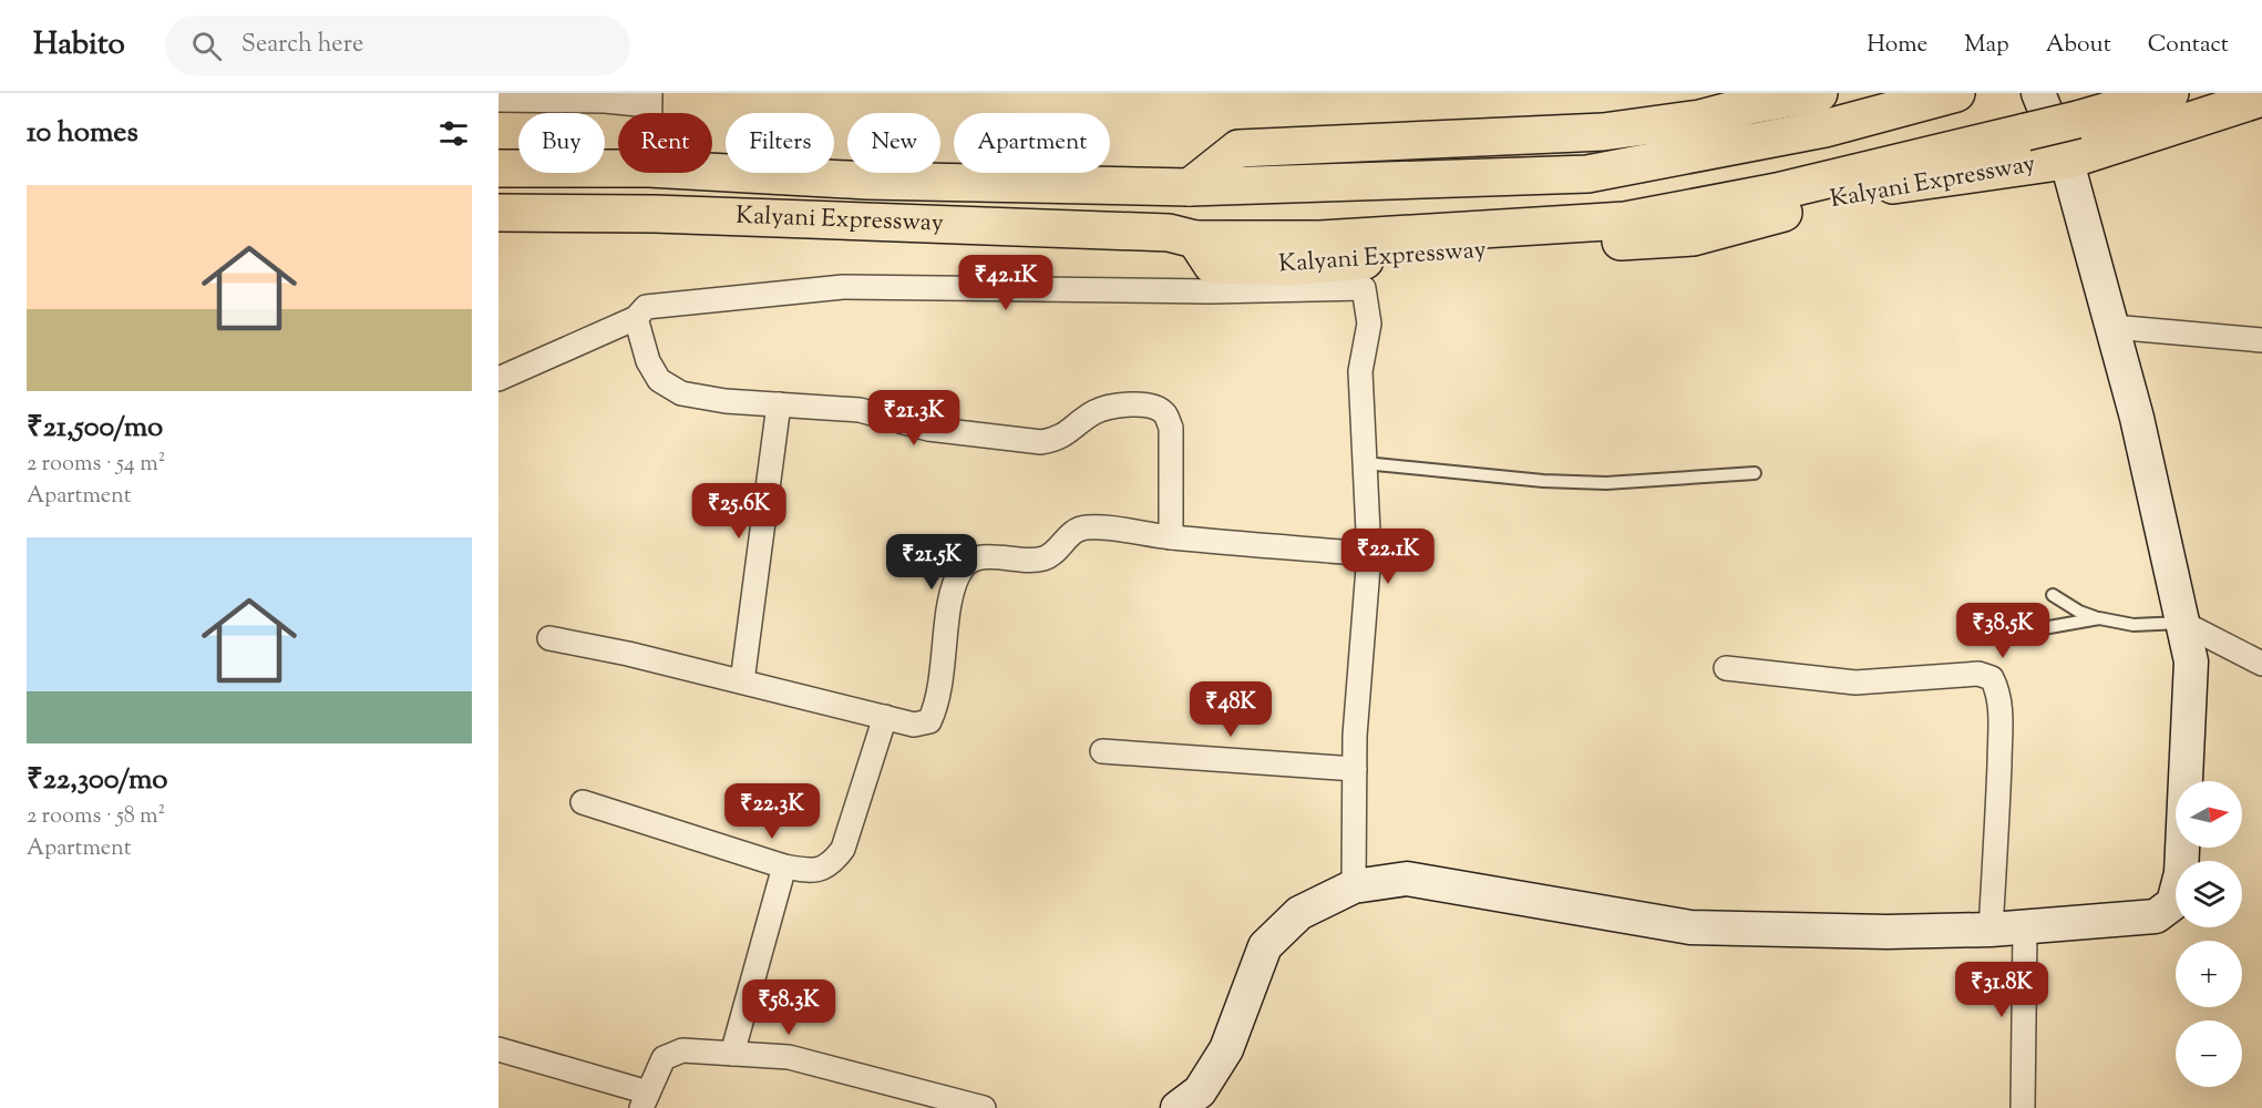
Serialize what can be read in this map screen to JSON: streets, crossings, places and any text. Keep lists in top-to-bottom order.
{
  "streets": {
    "highway": ["Kalyani Expressway"]
  },
  "north": "right",
  "page": {
    "header": "Habito",
    "search": "Search here",
    "nav": [
      "Home",
      "Map",
      "About",
      "Contact"
    ],
    "heading": "10 homes",
    "chip": [
      "Buy",
      "Rent",
      "Filters",
      "New",
      "Apartment"
    ],
    "list": [
      {
        "name": "₹21,500/mo",
        "note": "2 rooms · 54 m² · Apartment"
      },
      {
        "name": "₹22,300/mo",
        "note": "2 rooms · 58 m² · Apartment"
      }
    ],
    "price": [
      "₹42.1K",
      "₹21.3K",
      "₹25.6K",
      "₹22.1K",
      "₹21.5K",
      "₹38.5K",
      "₹48K",
      "₹22.3K",
      "₹31.8K",
      "₹58.3K"
    ],
    "map_buttons": ["+", "−"]
  }
}
